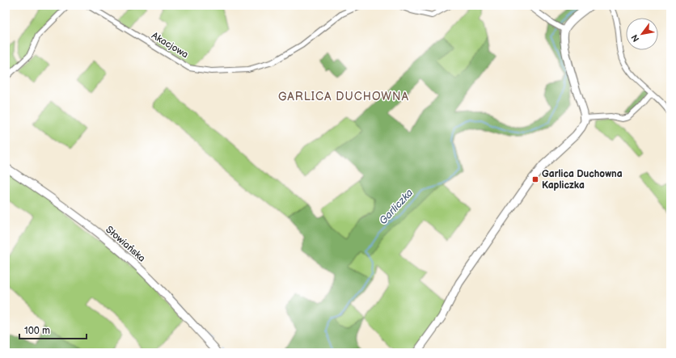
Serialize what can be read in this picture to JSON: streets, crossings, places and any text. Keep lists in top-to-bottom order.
{
  "streets": {
    "street": ["Akacjowa", "Słowiańska"]
  },
  "districts": ["GARLICA DUCHOWNA"],
  "water": ["Garliczka"],
  "places": {
    "transit": ["Garlica Duchowna Kapliczka"]
  },
  "scale_bar": "100 m",
  "north": "bottom left"
}
